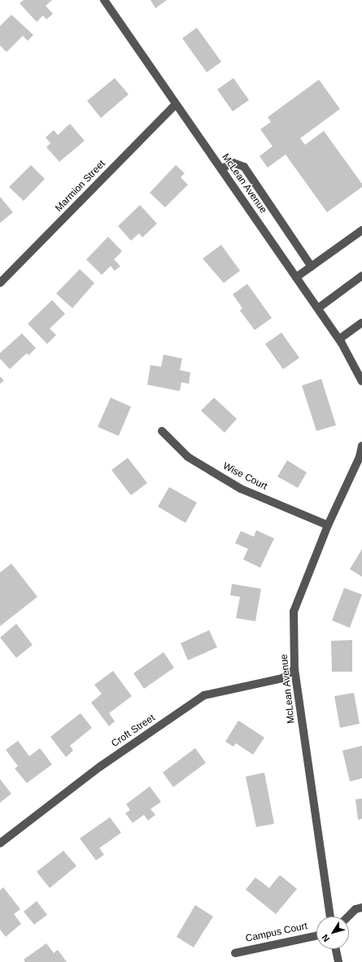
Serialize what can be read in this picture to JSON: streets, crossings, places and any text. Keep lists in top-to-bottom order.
{
  "streets": {
    "street": [
      "McLean Avenue",
      "Marmion Street",
      "Wise Court",
      "Croft Street",
      "Campus Court"
    ]
  },
  "crossings": [
    ["McLean Avenue", "Marmion Street"],
    ["McLean Avenue", "Wise Court"],
    ["McLean Avenue", "Croft Street"]
  ],
  "north": "bottom left"
}
